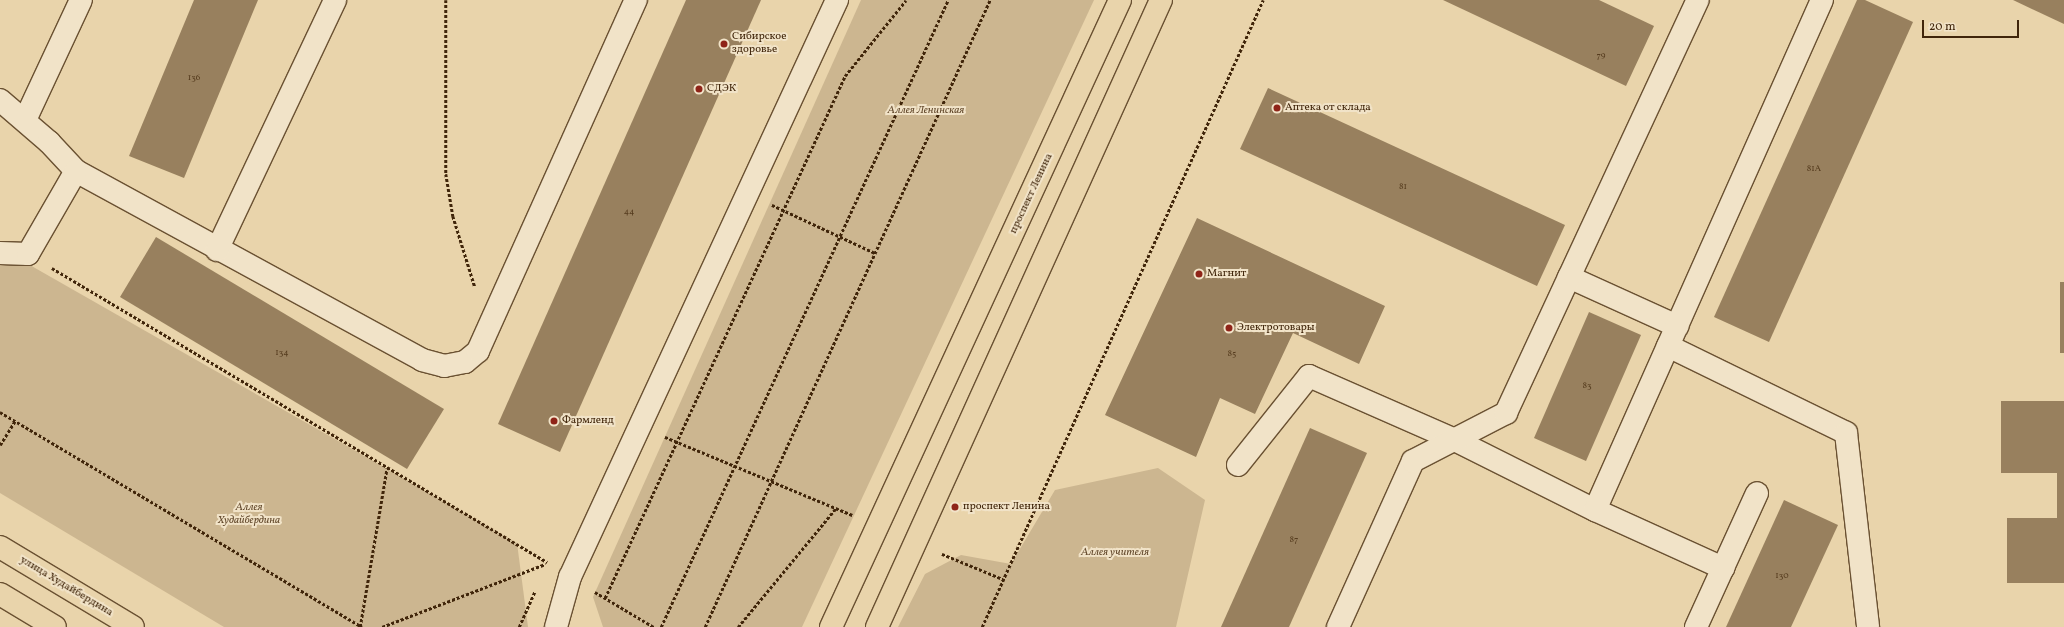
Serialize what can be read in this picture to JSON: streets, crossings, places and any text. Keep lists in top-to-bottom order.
{
  "streets": {
    "main road": ["проспект Ленина", "улица Худайбердина"]
  },
  "parks": ["Аллея Ленинская", "Аллея Худайбердина", "Аллея учителя"],
  "places": [
    "Сибирское здоровье",
    "СДЭК",
    "Аптека от склада",
    "Магнит",
    "Электротовары",
    "Фармленд",
    "проспект Ленина"
  ],
  "house_numbers": [
    "79",
    "136",
    "81А",
    "81",
    "44",
    "134",
    "85",
    "83",
    "87",
    "130"
  ],
  "scale_bar": "20 m"
}
